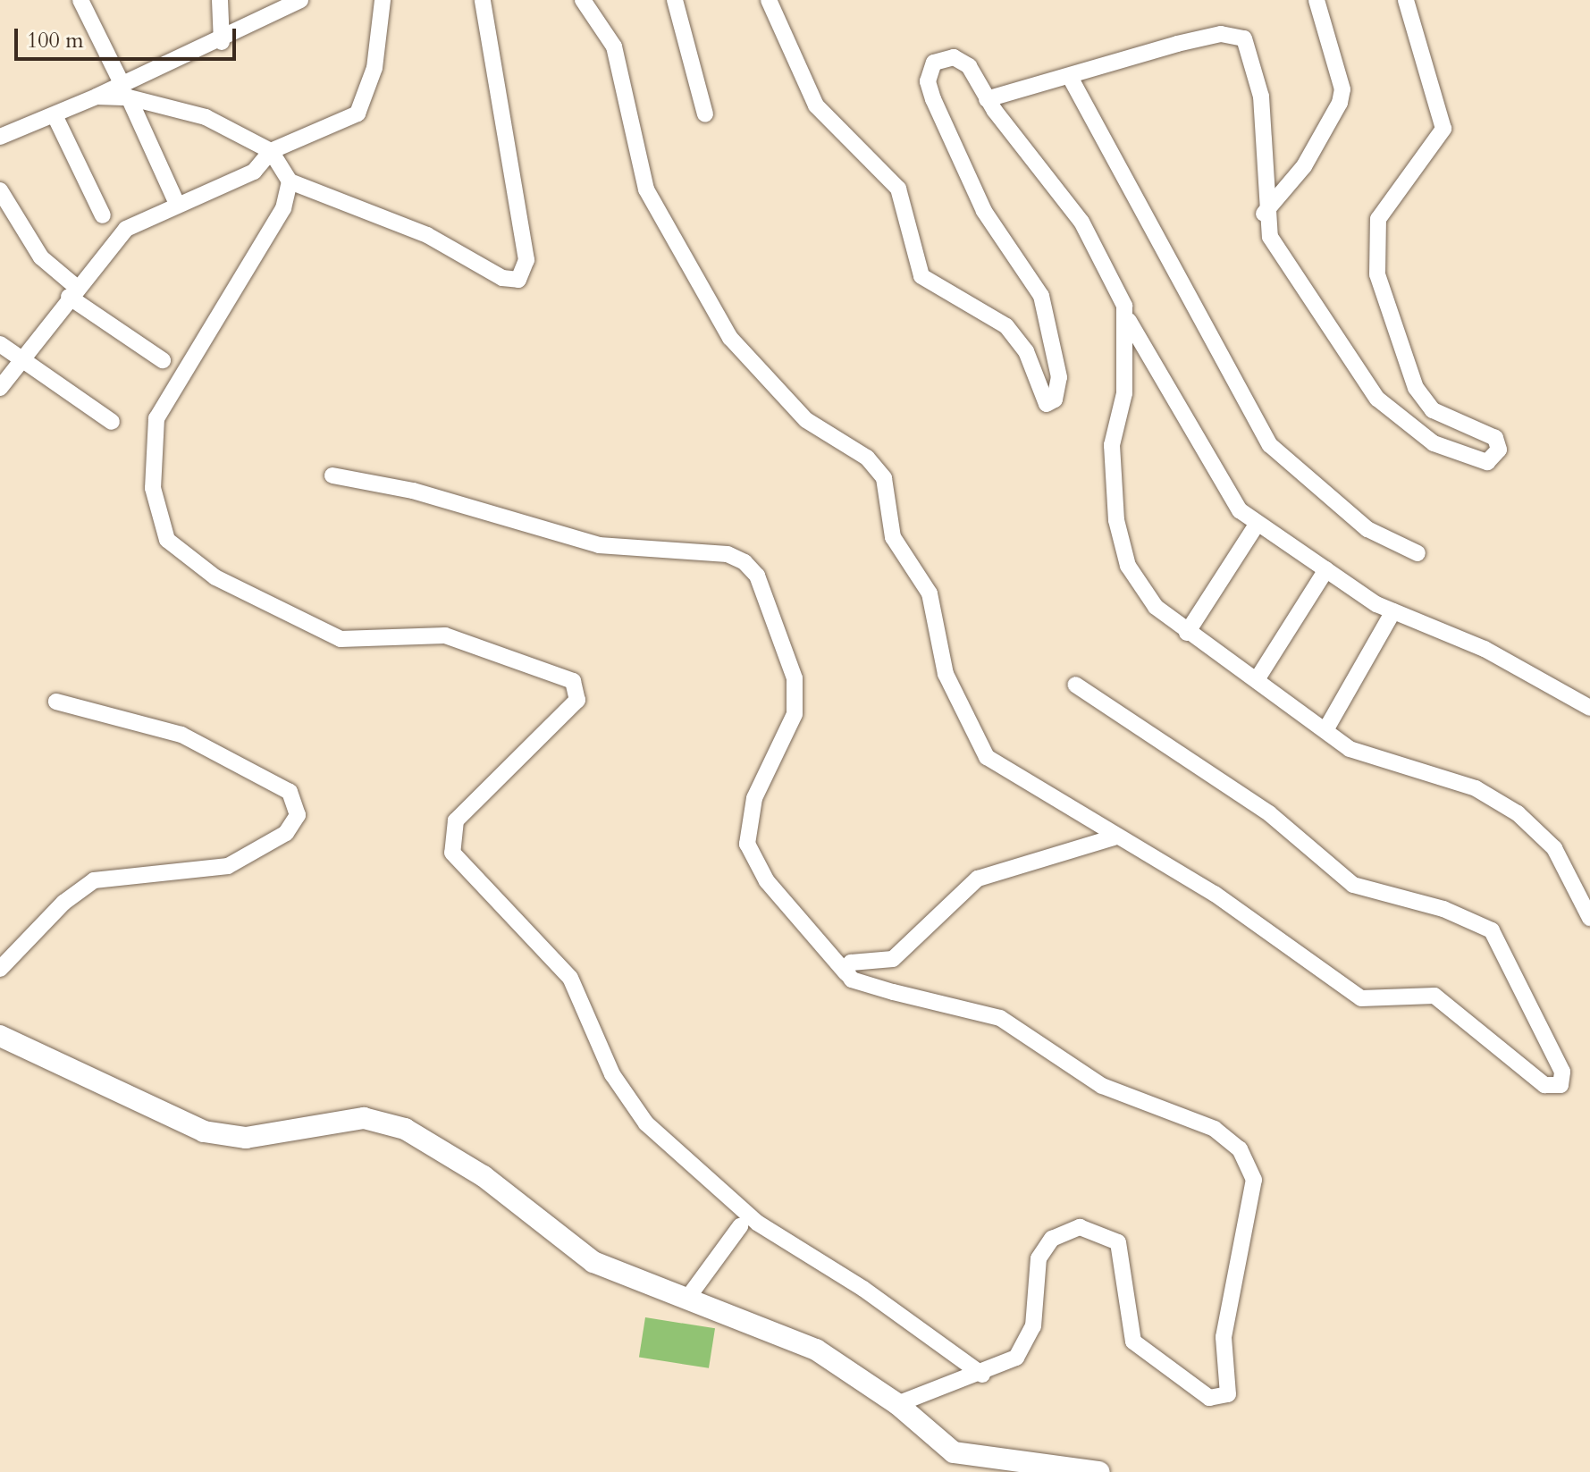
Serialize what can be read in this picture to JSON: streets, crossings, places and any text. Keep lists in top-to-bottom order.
{
  "scale_bar": "100 m"
}
